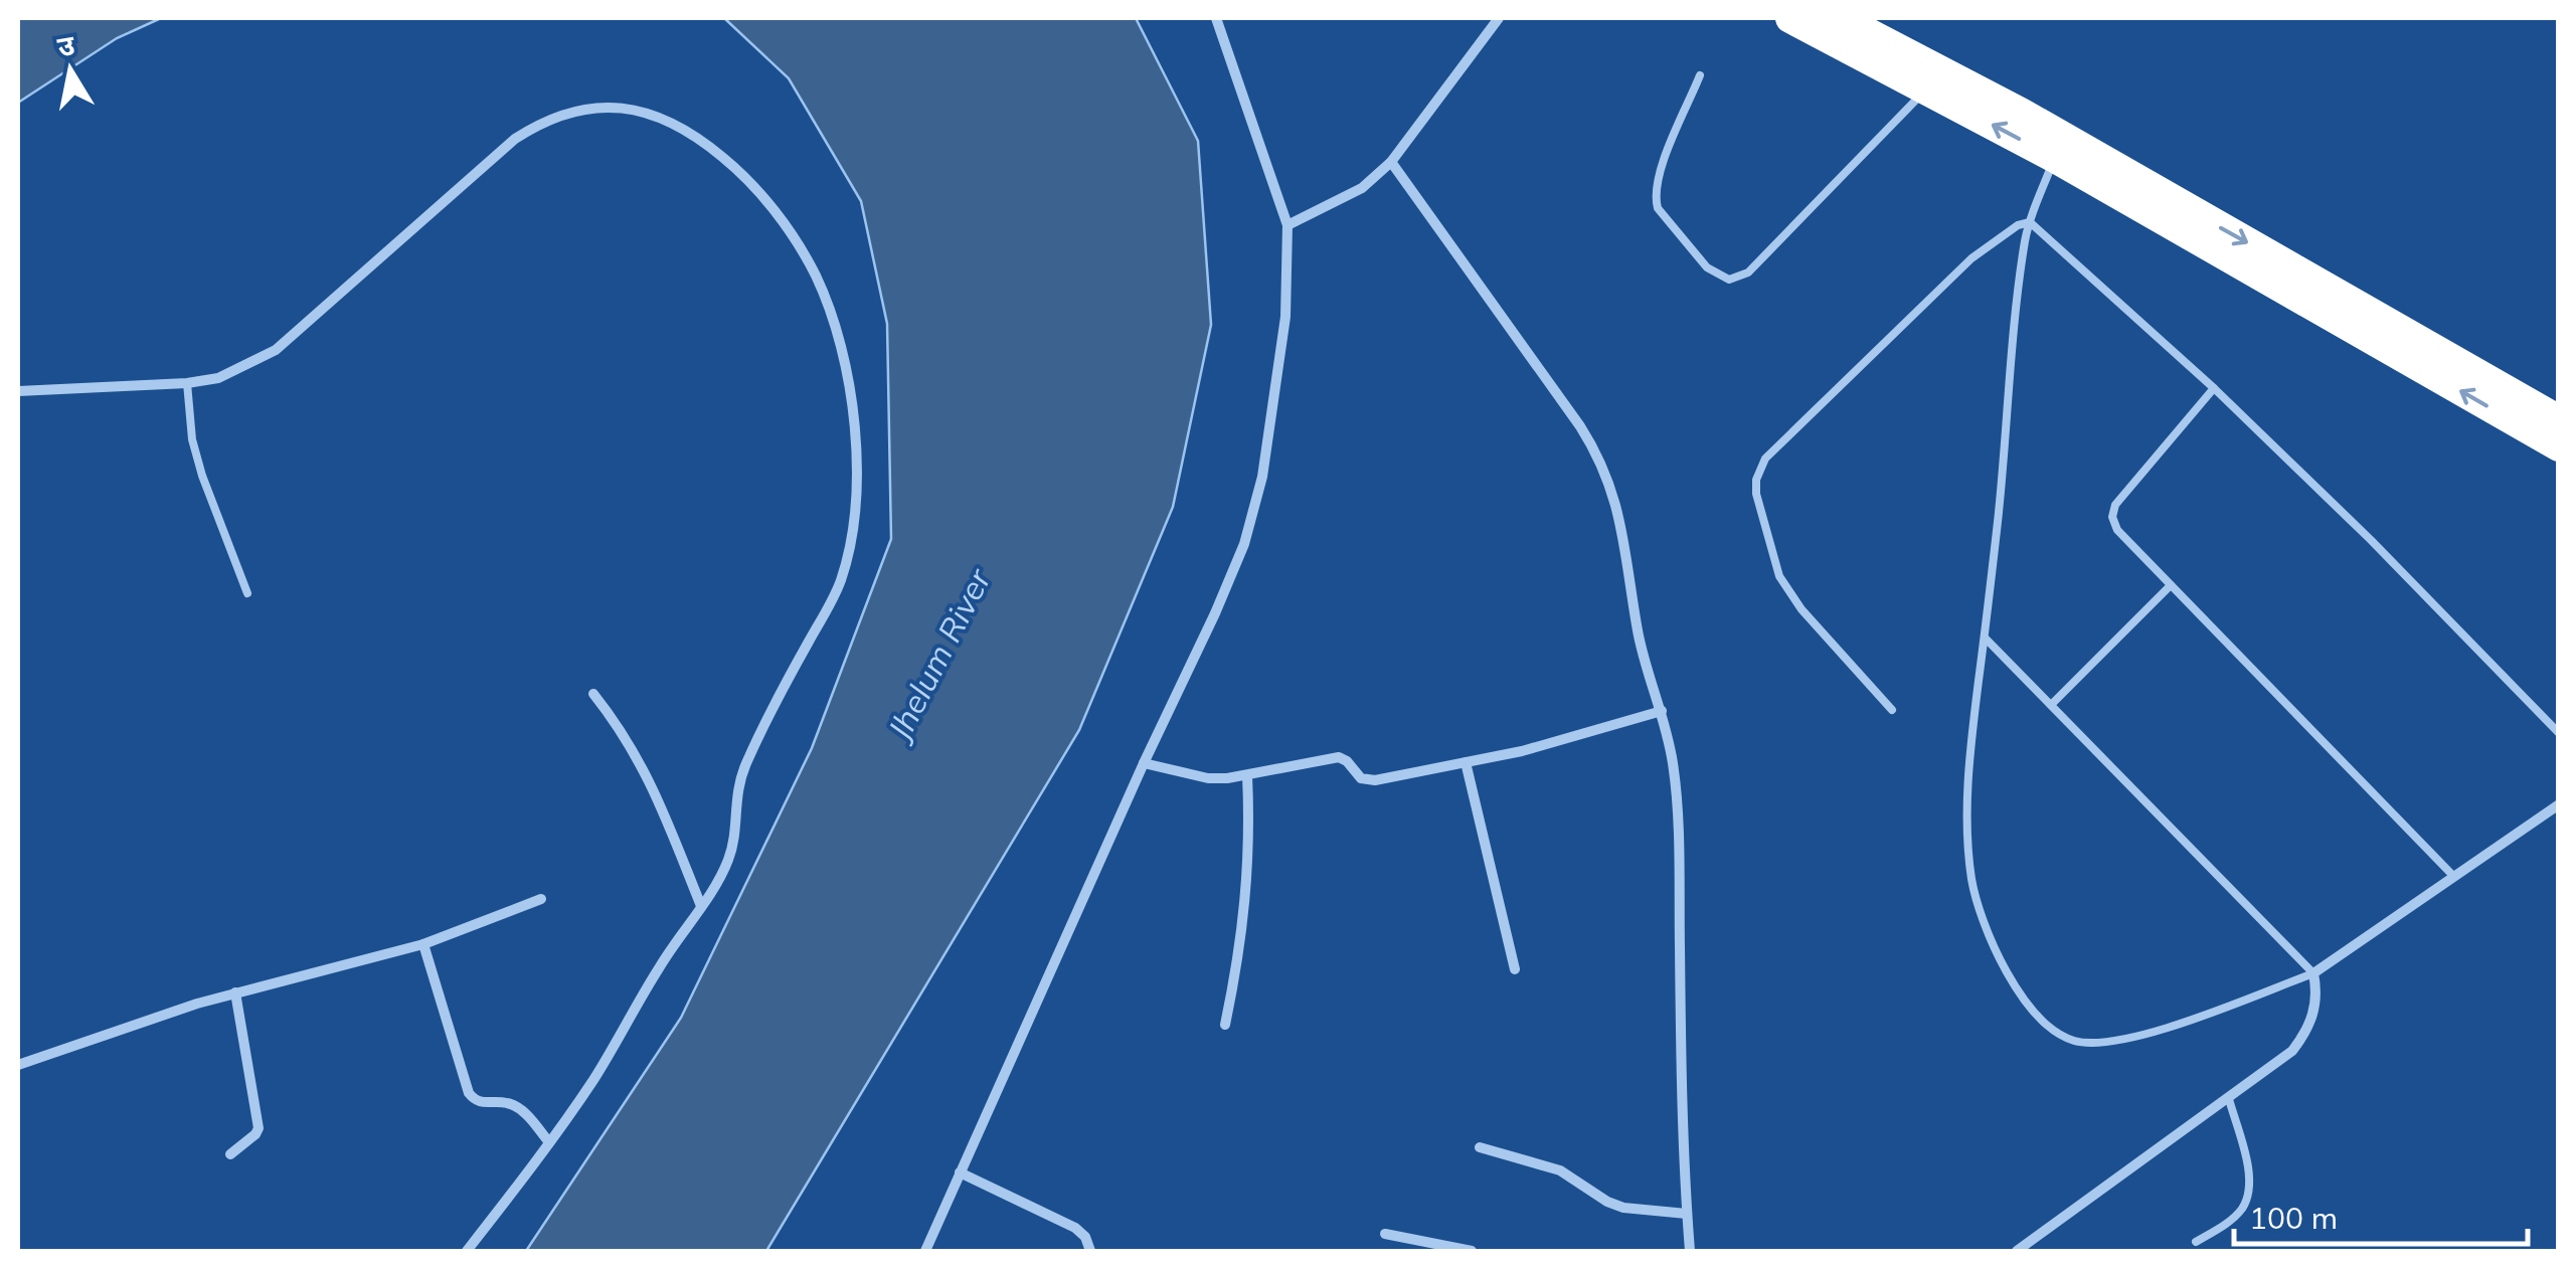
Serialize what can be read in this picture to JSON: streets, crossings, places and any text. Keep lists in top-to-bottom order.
{
  "water": ["Jhelum River"],
  "scale_bar": "100 m",
  "north": "top"
}
